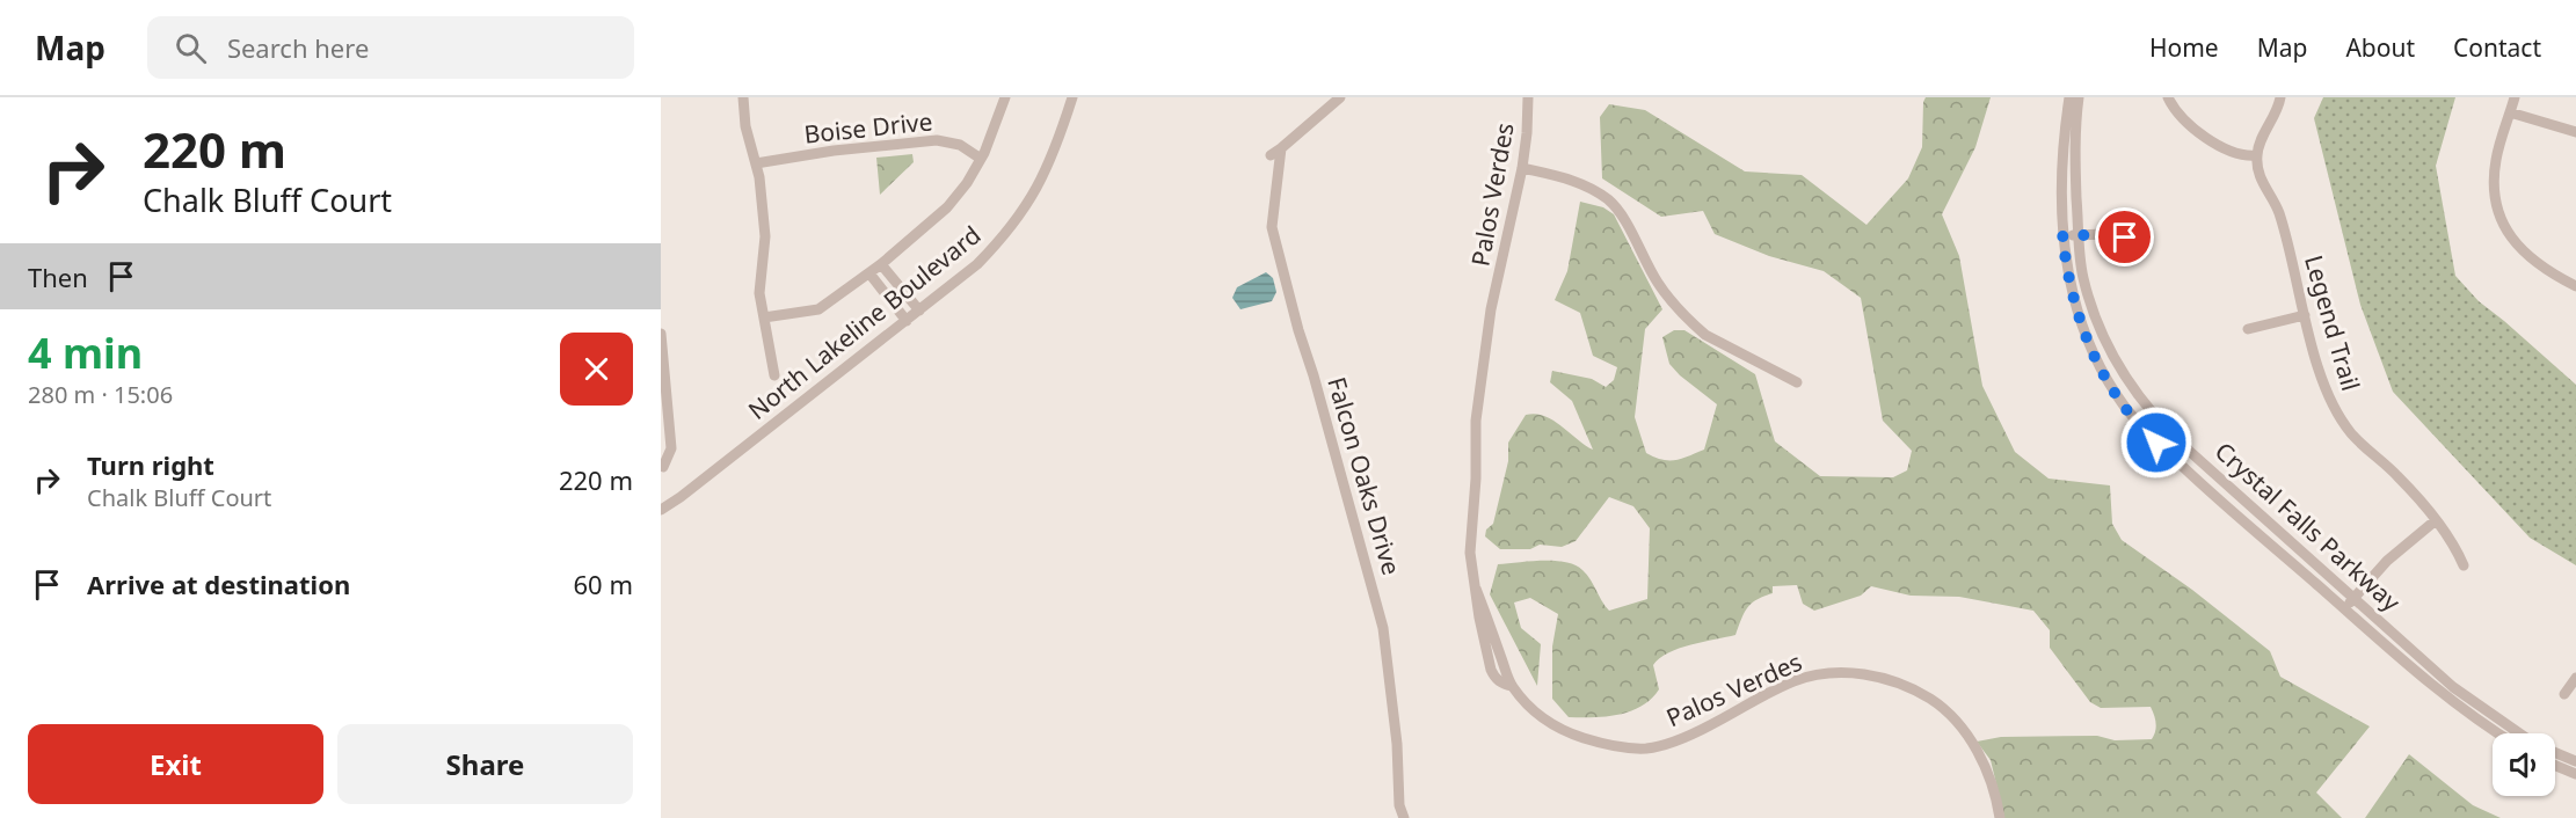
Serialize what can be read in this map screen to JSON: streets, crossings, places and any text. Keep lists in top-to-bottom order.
{
  "streets": {
    "street": [
      "Boise Drive",
      "Palos Verdes",
      "North Lakeline Boulevard",
      "Legend Trail",
      "Falcon Oaks Drive",
      "Crystal Falls Parkway"
    ]
  },
  "page": {
    "header": "Map",
    "search": "Search here",
    "nav": [
      "Home",
      "Map",
      "About",
      "Contact"
    ],
    "turn": ["220 m", "Chalk Bluff Court"],
    "then": "Then",
    "heading": ["4 min", "280 m · 15:06"],
    "list": [
      {
        "name": "Turn right",
        "note": "Chalk Bluff Court",
        "value": "220 m"
      },
      {
        "name": "Arrive at destination",
        "value": "60 m"
      }
    ],
    "buttons": ["Exit", "Share"]
  }
}
